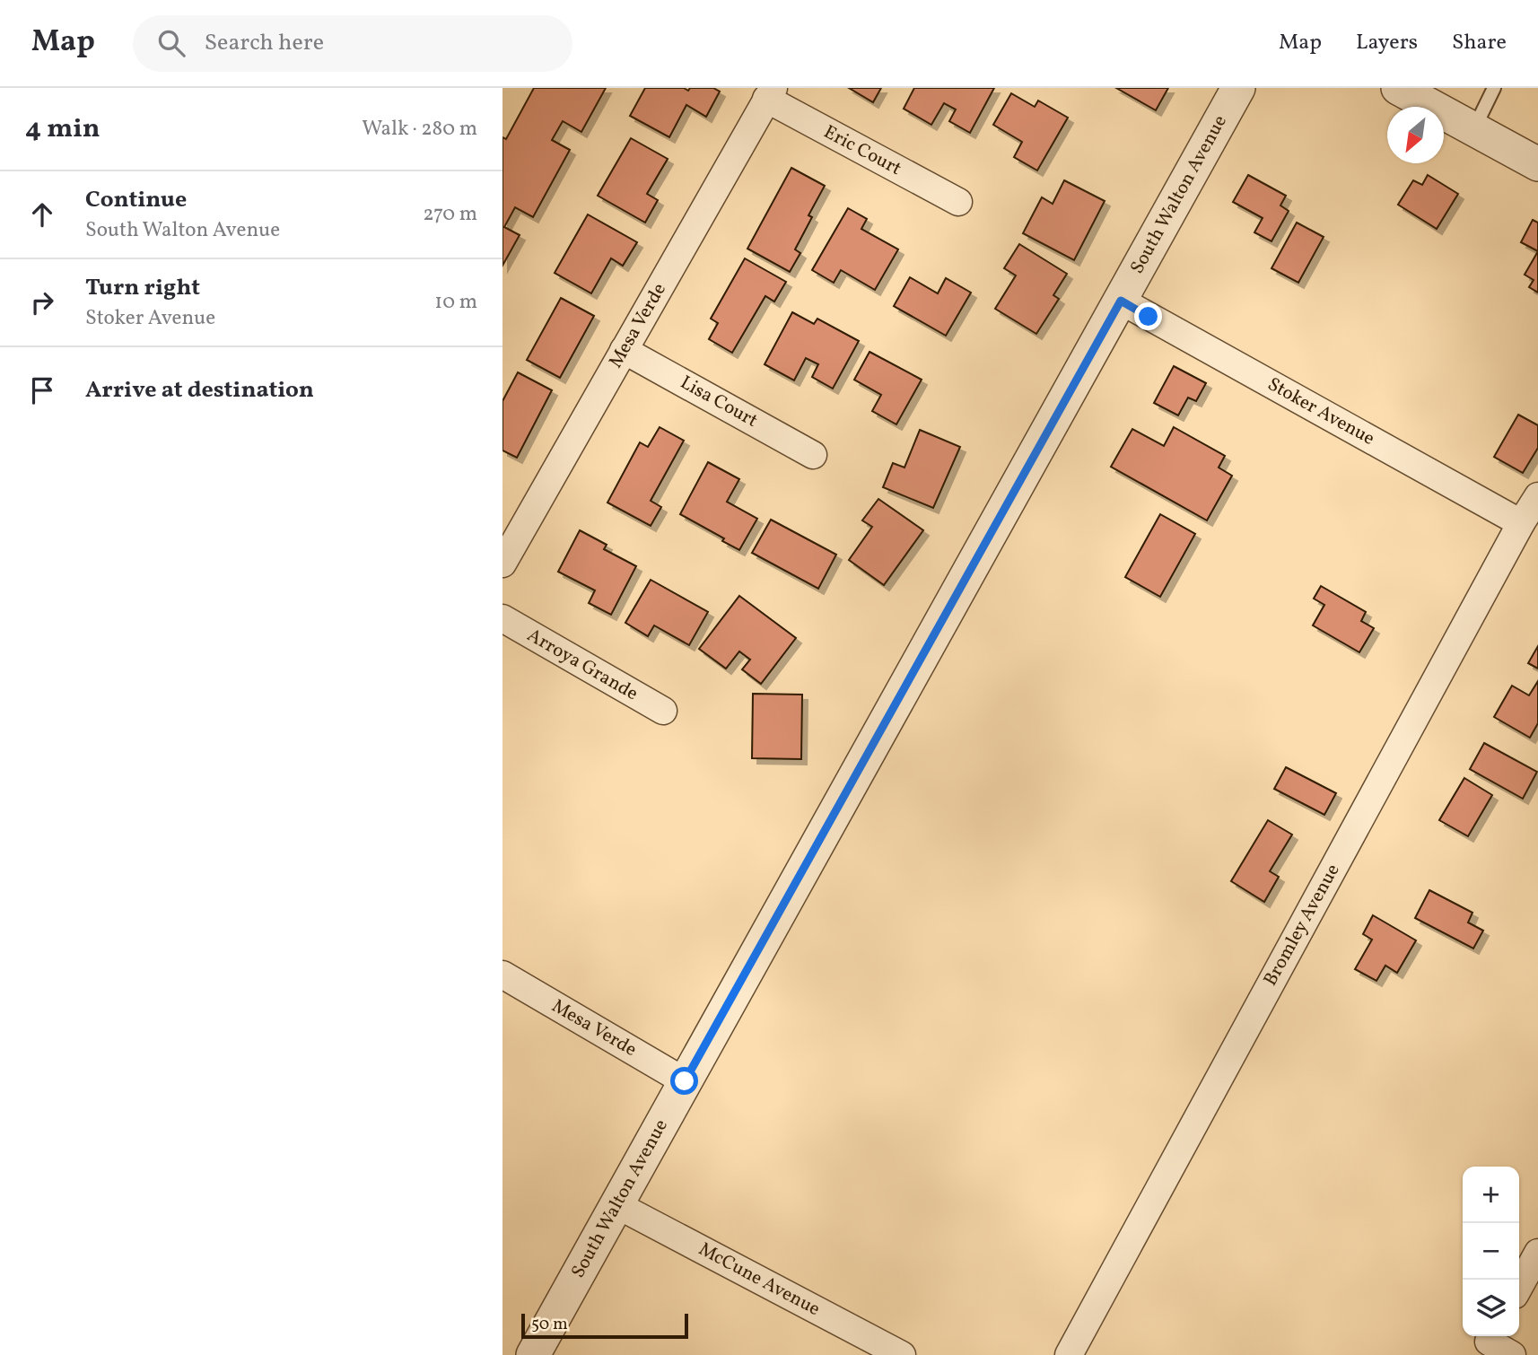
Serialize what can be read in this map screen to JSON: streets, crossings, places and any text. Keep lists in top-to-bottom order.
{
  "streets": {
    "street": [
      "Eric Court",
      "South Walton Avenue",
      "Mesa Verde",
      "Lisa Court",
      "Stoker Avenue",
      "Arroya Grande",
      "Bromley Avenue",
      "McCune Avenue"
    ]
  },
  "crossings": [
    ["Eric Court", "Mesa Verde"],
    ["South Walton Avenue", "Mesa Verde"],
    ["South Walton Avenue", "Stoker Avenue"],
    ["South Walton Avenue", "McCune Avenue"],
    ["Mesa Verde", "Lisa Court"],
    ["Stoker Avenue", "Bromley Avenue"]
  ],
  "scale_bar": "50 m",
  "north": "bottom left",
  "page": {
    "header": "Map",
    "search": "Search here",
    "nav": ["Map", "Layers", "Share"],
    "heading": ["4 min", "Walk · 280 m"],
    "list": [
      ["Continue", "South Walton Avenue", "270 m"],
      ["Turn right", "Stoker Avenue", "10 m"],
      "Arrive at destination"
    ],
    "map_buttons": ["+", "−"],
    "scale": "50 m"
  }
}
